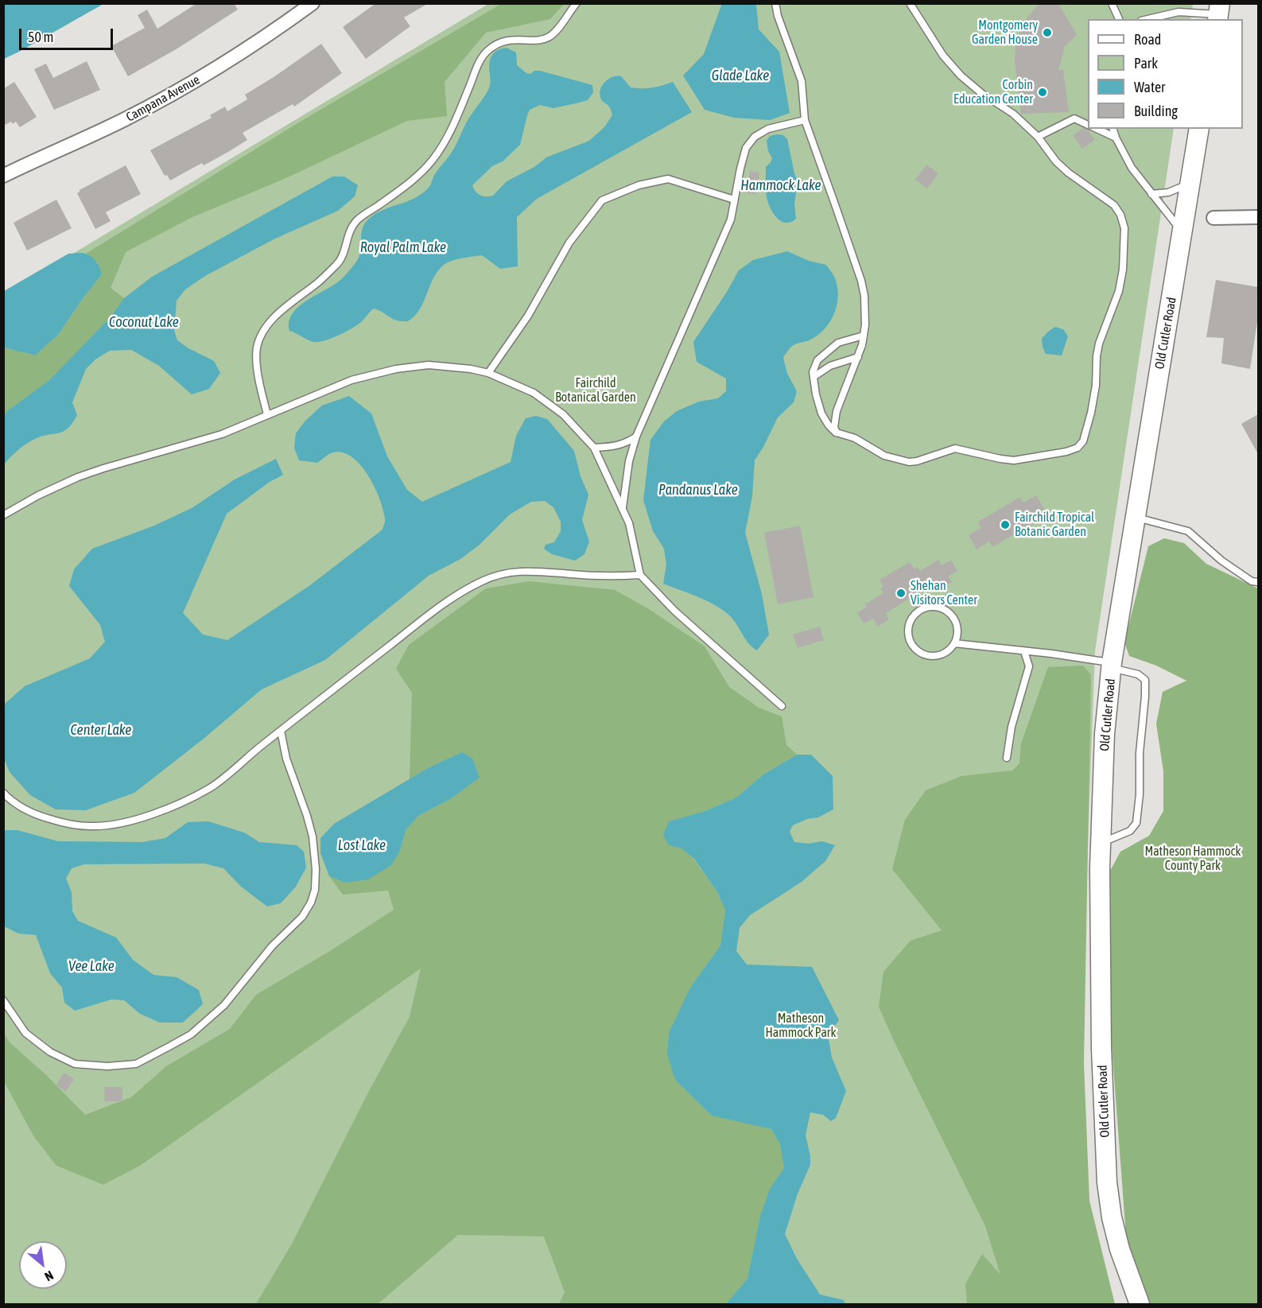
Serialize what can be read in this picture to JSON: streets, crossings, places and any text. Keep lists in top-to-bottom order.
{
  "streets": {
    "main road": ["Old Cutler Road"],
    "street": ["Campana Avenue"]
  },
  "water": [
    "Glade Lake",
    "Hammock Lake",
    "Royal Palm Lake",
    "Coconut Lake",
    "Pandanus Lake",
    "Center Lake",
    "Lost Lake",
    "Vee Lake"
  ],
  "parks": ["Fairchild Botanical Garden", "Matheson Hammock County Park", "Matheson Hammock Park"],
  "places": [
    "Montgomery Garden House",
    "Corbin Education Center",
    "Fairchild Tropical Botanic Garden",
    "Shehan Visitors Center"
  ],
  "legend": [
    "Road",
    "Park",
    "Water",
    "Building"
  ],
  "scale_bar": "50 m",
  "north": "bottom right"
}
